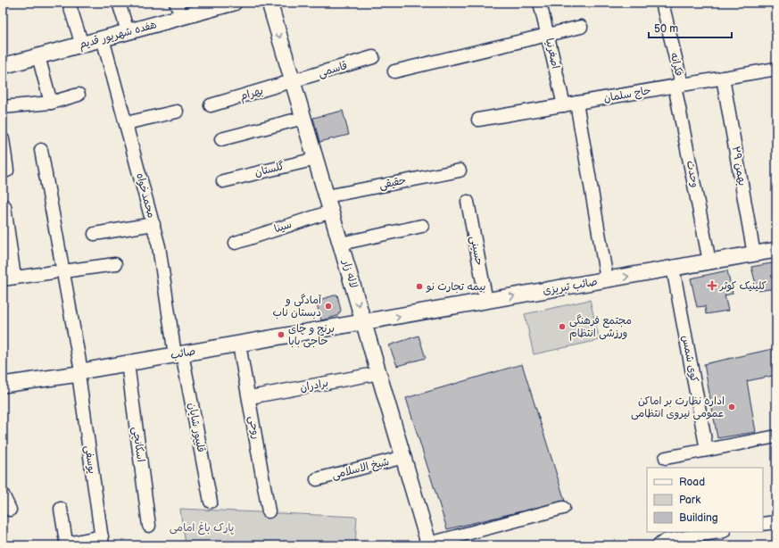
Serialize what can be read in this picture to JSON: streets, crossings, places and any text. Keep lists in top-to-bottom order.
{
  "streets": {
    "main road": [
      "هفده شهریور قدیم",
      "لاله زار",
      "صائب تبریزی",
      "صائب"
    ],
    "street": [
      "اصغرنیا",
      "فکرانه",
      "قاسمی",
      "بهرام",
      "حاج سلمان",
      "۲۹ بهمن",
      "گلستان",
      "وحدت",
      "حقیقی",
      "محمدخواه",
      "سینا",
      "حسینی",
      "کوی شمس",
      "برادران",
      "قلیپور شایان",
      "روحی",
      "اسکانچی",
      "یوسفی",
      "شیخ الاسلامی"
    ]
  },
  "crossings": [
    ["هفده شهریور قدیم", "محمدخواه"],
    ["اصغرنیا", "حاج سلمان"],
    ["اصغرنیا", "صائب تبریزی"],
    ["فکرانه", "حاج سلمان"],
    ["فکرانه", "وحدت"],
    ["قاسمی", "بهرام"],
    ["قاسمی", "لاله زار"],
    ["بهرام", "لاله زار"],
    ["حاج سلمان", "۲۹ بهمن"],
    ["حاج سلمان", "وحدت"],
    ["۲۹ بهمن", "صائب تبریزی"],
    ["گلستان", "لاله زار"],
    ["وحدت", "صائب تبریزی"],
    ["حقیقی", "لاله زار"],
    ["محمدخواه", "صائب"],
    ["محمدخواه", "قلیپور شایان"],
    ["سینا", "لاله زار"],
    ["حسینی", "صائب تبریزی"],
    ["لاله زار", "صائب تبریزی"],
    ["لاله زار", "صائب"],
    ["لاله زار", "برادران"],
    ["لاله زار", "شیخ الاسلامی"],
    ["صائب تبریزی", "صائب"],
    ["صائب تبریزی", "کوی شمس"],
    ["صائب", "قلیپور شایان"],
    ["صائب", "روحی"],
    ["صائب", "اسکانچی"],
    ["صائب", "یوسفی"],
    ["برادران", "روحی"]
  ],
  "one_way": ["صائب تبریزی"],
  "parks": ["پارک باغ امامی"],
  "places": {
    "health": ["کلینیک کوثر"],
    "other": [
      "بیمه تجارت نو",
      "آمادگی و دبستان ناب",
      "مجتمع فرهنگی ورزشی انتظام",
      "برنج و چای حاجی بابا",
      "اداره نظارت بر اماکن عمومی نیروی انتظامی"
    ]
  },
  "legend": ["Road", "Park", "Building"],
  "scale_bar": "50 m"
}
